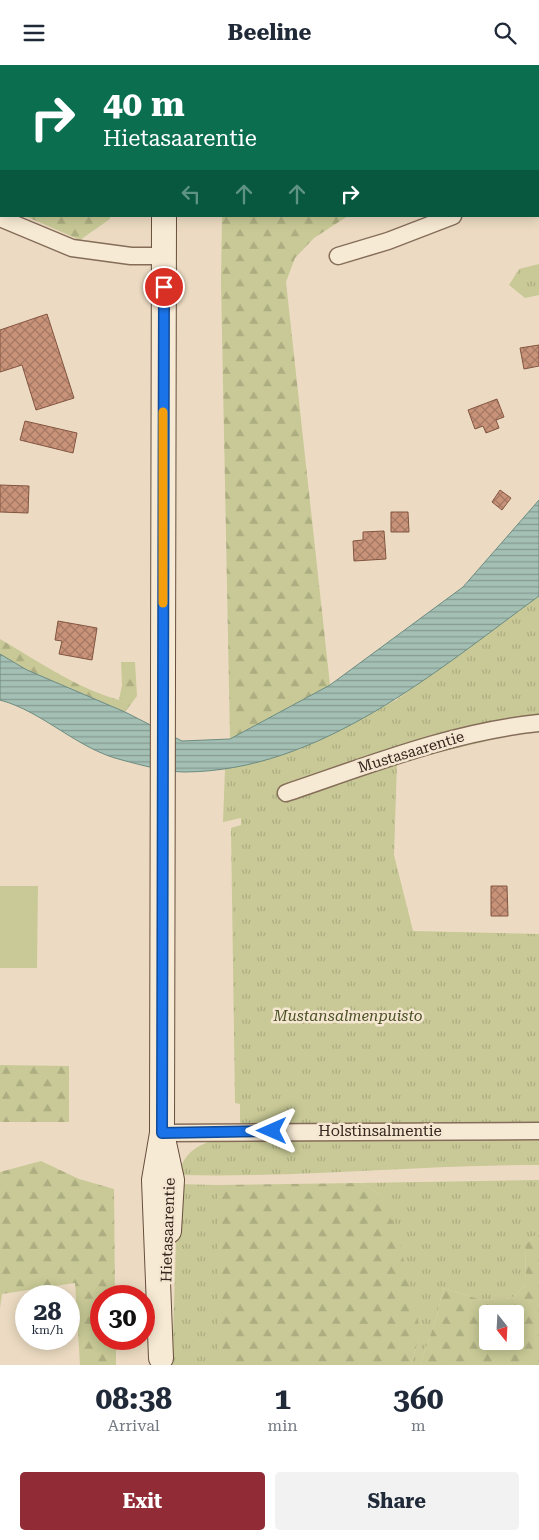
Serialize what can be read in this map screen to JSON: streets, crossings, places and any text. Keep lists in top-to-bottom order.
{
  "streets": {
    "street": ["Mustasaarentie", "Holstinsalmentie", "Hietasaarentie"]
  },
  "crossings": [
    ["Holstinsalmentie", "Hietasaarentie"]
  ],
  "parks": ["Mustansalmenpuisto"],
  "north": "bottom",
  "page": {
    "header": "Beeline",
    "turn": ["40 m", "Hietasaarentie"],
    "speed": "28 km/h",
    "limit": "30",
    "eta": [
      "08:38",
      "Arrival",
      "1",
      "min",
      "360",
      "m"
    ],
    "buttons": ["Exit", "Share"]
  }
}
